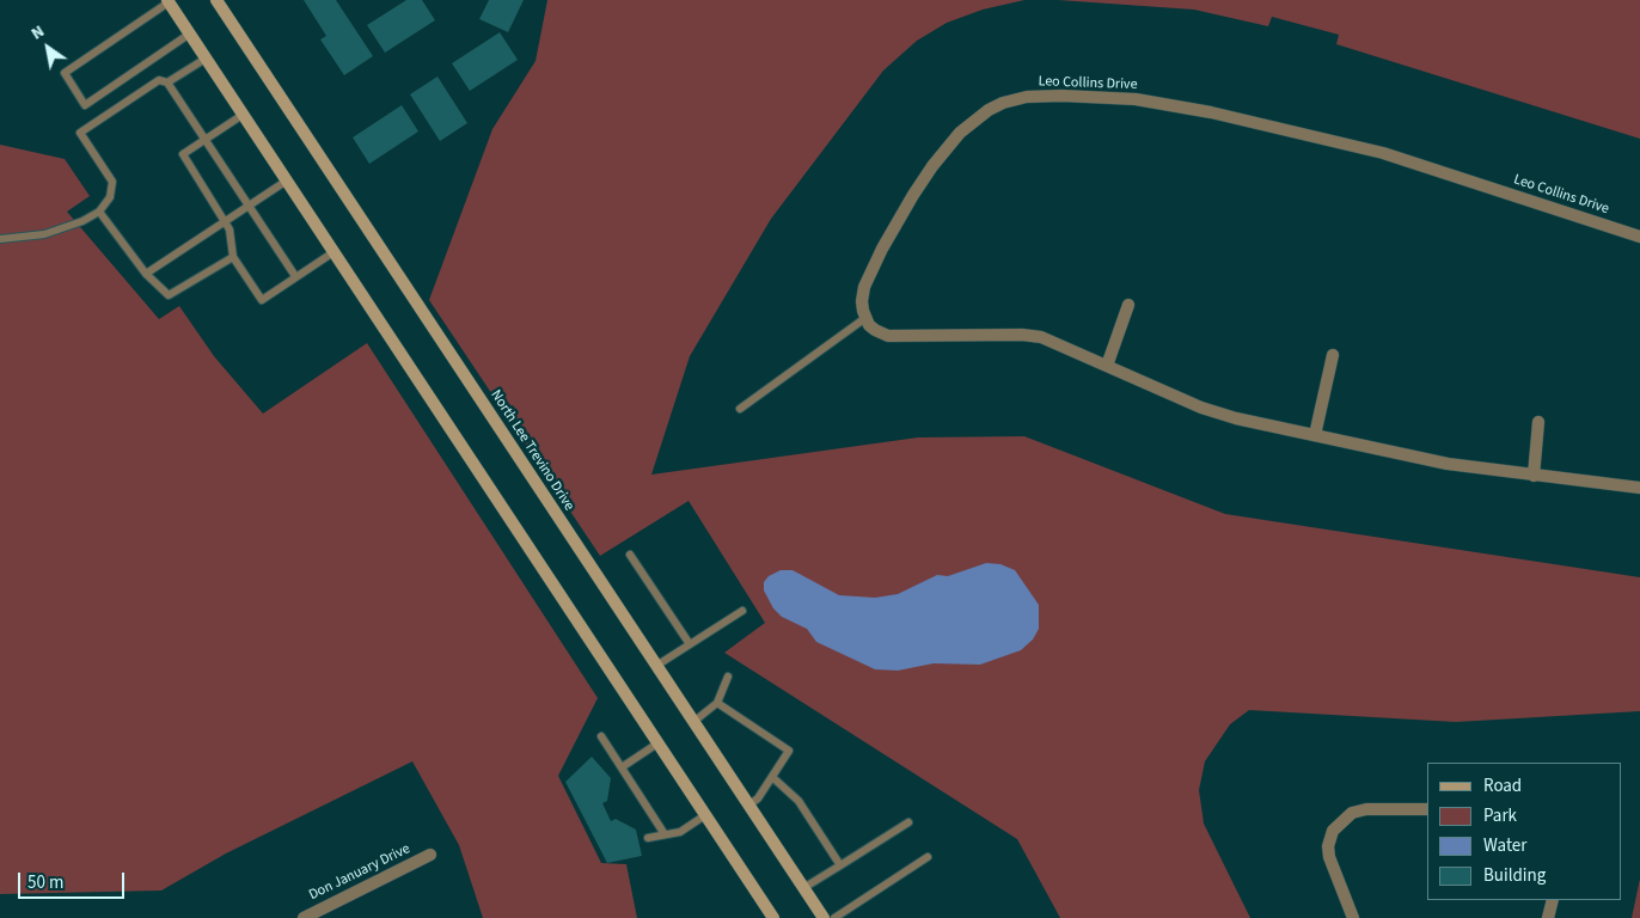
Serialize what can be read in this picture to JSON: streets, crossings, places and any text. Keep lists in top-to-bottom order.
{
  "streets": {
    "main road": ["North Lee Trevino Drive"],
    "street": ["Leo Collins Drive", "Don January Drive"]
  },
  "legend": [
    "Road",
    "Park",
    "Water",
    "Building"
  ],
  "scale_bar": "50 m",
  "north": "top left"
}
